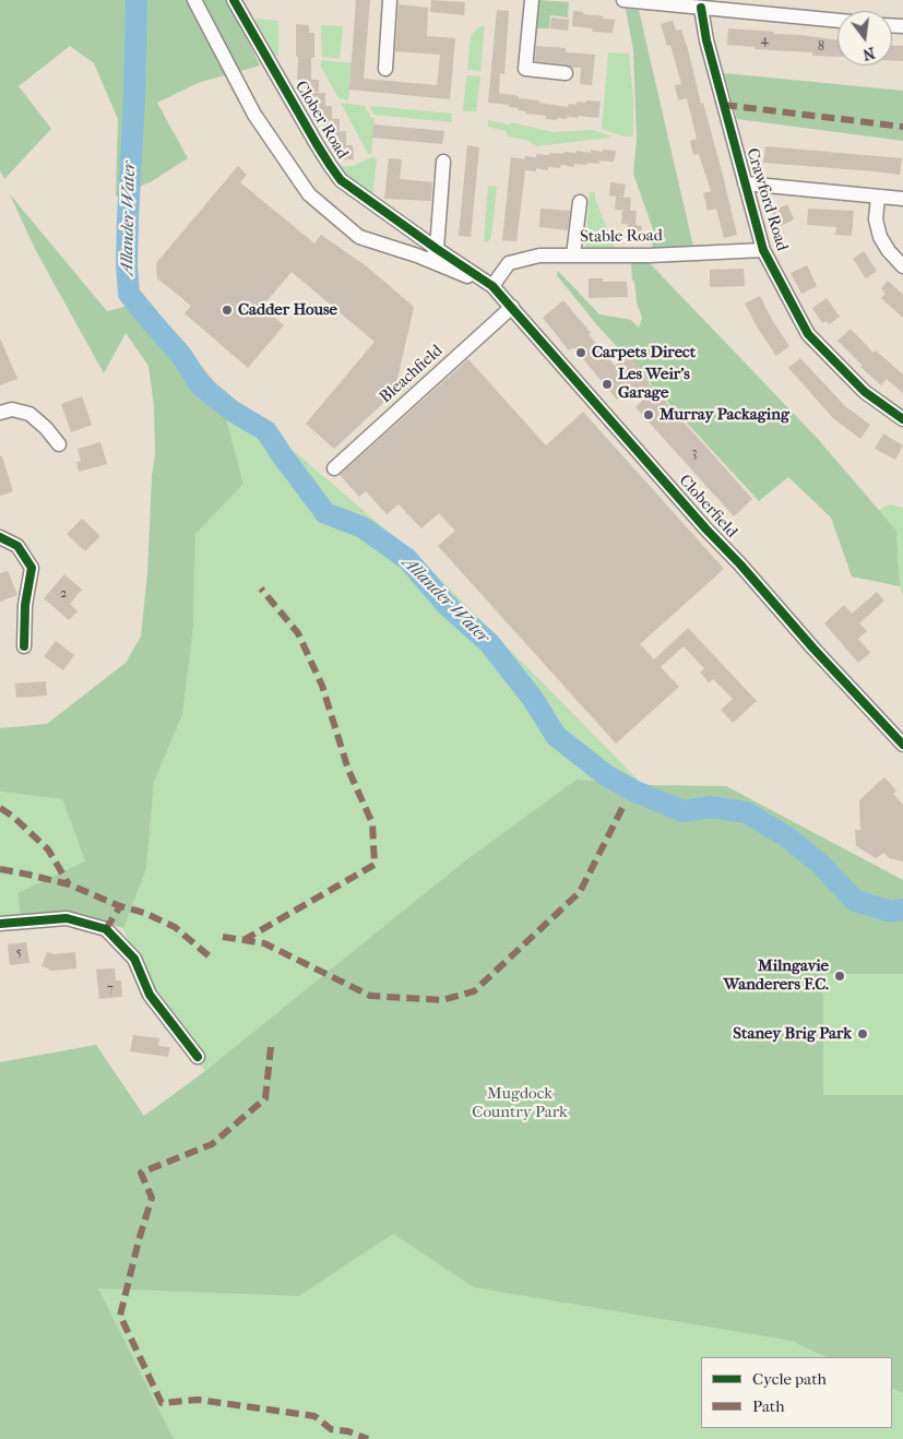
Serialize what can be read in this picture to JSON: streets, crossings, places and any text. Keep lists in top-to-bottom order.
{
  "streets": {
    "street": [
      "Clober Road",
      "Crawford Road",
      "Stable Road",
      "Bleachfield",
      "Cloberfield"
    ]
  },
  "crossings": [
    ["Clober Road", "Stable Road"],
    ["Clober Road", "Cloberfield"],
    ["Crawford Road", "Stable Road"],
    ["Stable Road", "Cloberfield"],
    ["Bleachfield", "Cloberfield"]
  ],
  "water": ["Allander Water"],
  "parks": ["Mugdock Country Park"],
  "places": [
    "Cadder House",
    "Carpets Direct",
    "Les Weir's Garage",
    "Murray Packaging",
    "Milngavie Wanderers F.C.",
    "Staney Brig Park"
  ],
  "house_numbers": [
    "4",
    "8",
    "3",
    "2",
    "5",
    "7"
  ],
  "legend": ["Cycle path", "Path"],
  "north": "bottom"
}
